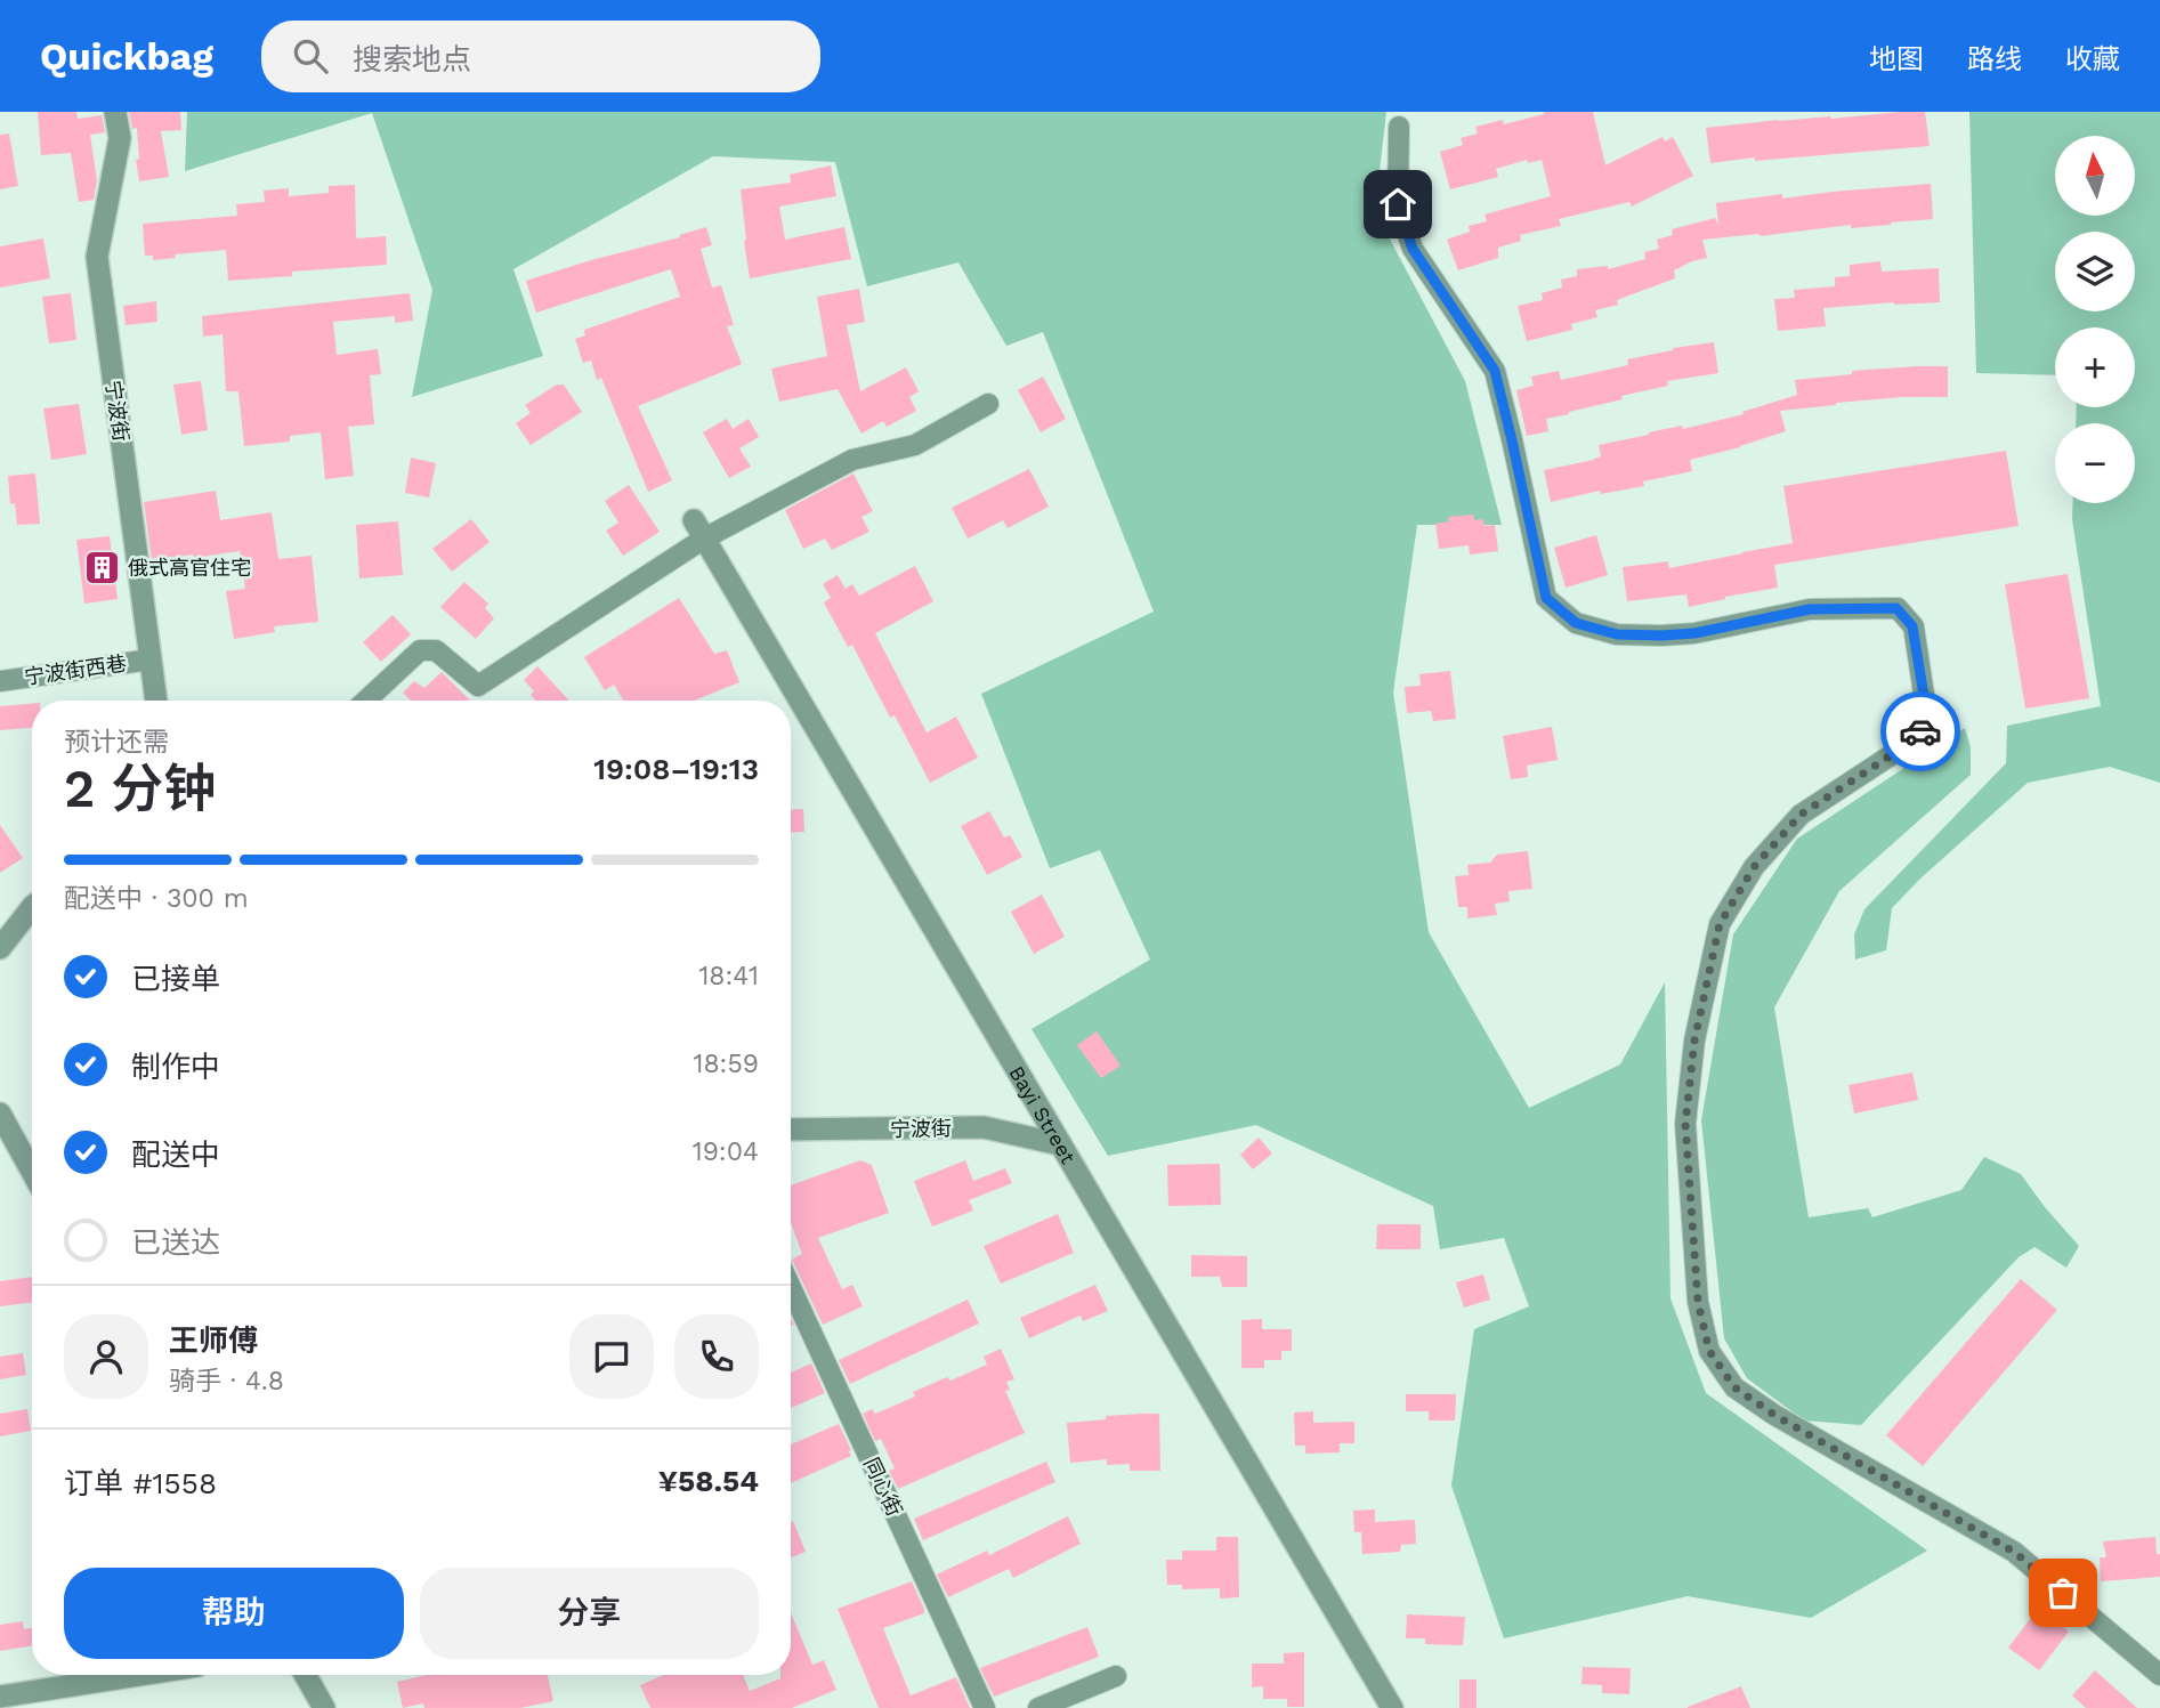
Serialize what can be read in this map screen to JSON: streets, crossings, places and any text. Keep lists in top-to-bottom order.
{
  "streets": {
    "street": [
      "宁波街",
      "宁波街西巷",
      "Bayi Street",
      "同心街"
    ]
  },
  "crossings": [
    ["宁波街", "宁波街西巷"],
    ["宁波街", "Bayi Street"]
  ],
  "places": {
    "building": ["俄式高官住宅"]
  },
  "north": "top",
  "page": {
    "header": "Quickbag",
    "search": "搜索地点",
    "nav": ["地图", "路线", "收藏"],
    "map_buttons": ["+", "−"],
    "heading": ["2 分钟", "预计还需", "19:08–19:13"],
    "panel": [
      "王师傅",
      "骑手 · 4.8",
      "订单 #1558",
      "¥58.54"
    ],
    "bar": "配送中 · 300 m",
    "list": [
      ["已接单", "18:41"],
      ["制作中", "18:59"],
      ["配送中", "19:04"],
      "已送达"
    ],
    "buttons": ["帮助", "分享"]
  }
}
